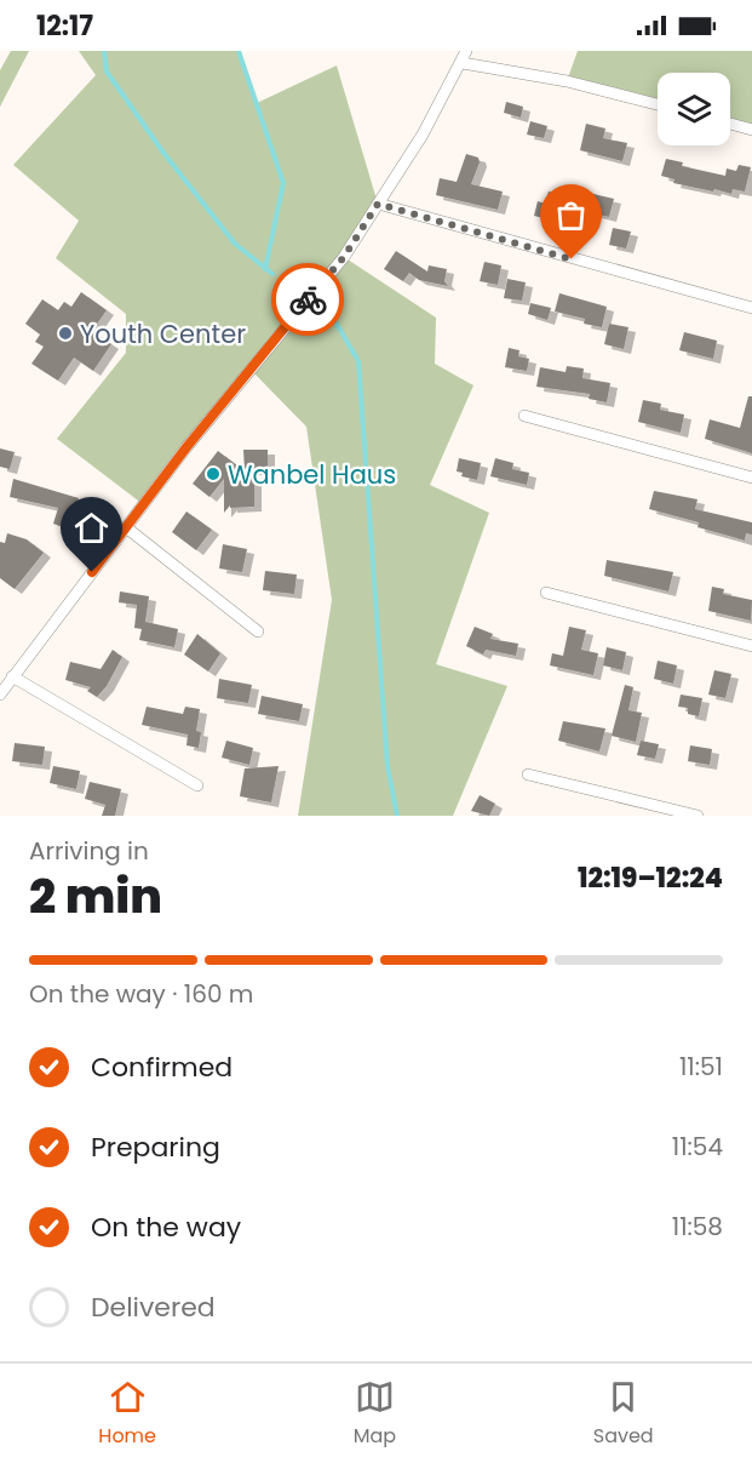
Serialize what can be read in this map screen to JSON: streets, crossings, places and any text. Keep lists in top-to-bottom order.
{
  "places": ["Youth Center", "Wanbel Haus"],
  "page": {
    "status": "12:17",
    "heading": ["2 min", "Arriving in", "12:19–12:24"],
    "bar": "On the way · 160 m",
    "list": [
      ["Confirmed", "11:51"],
      ["Preparing", "11:54"],
      ["On the way", "11:58"],
      "Delivered"
    ],
    "tabs": ["Home", "Map", "Saved"]
  }
}
